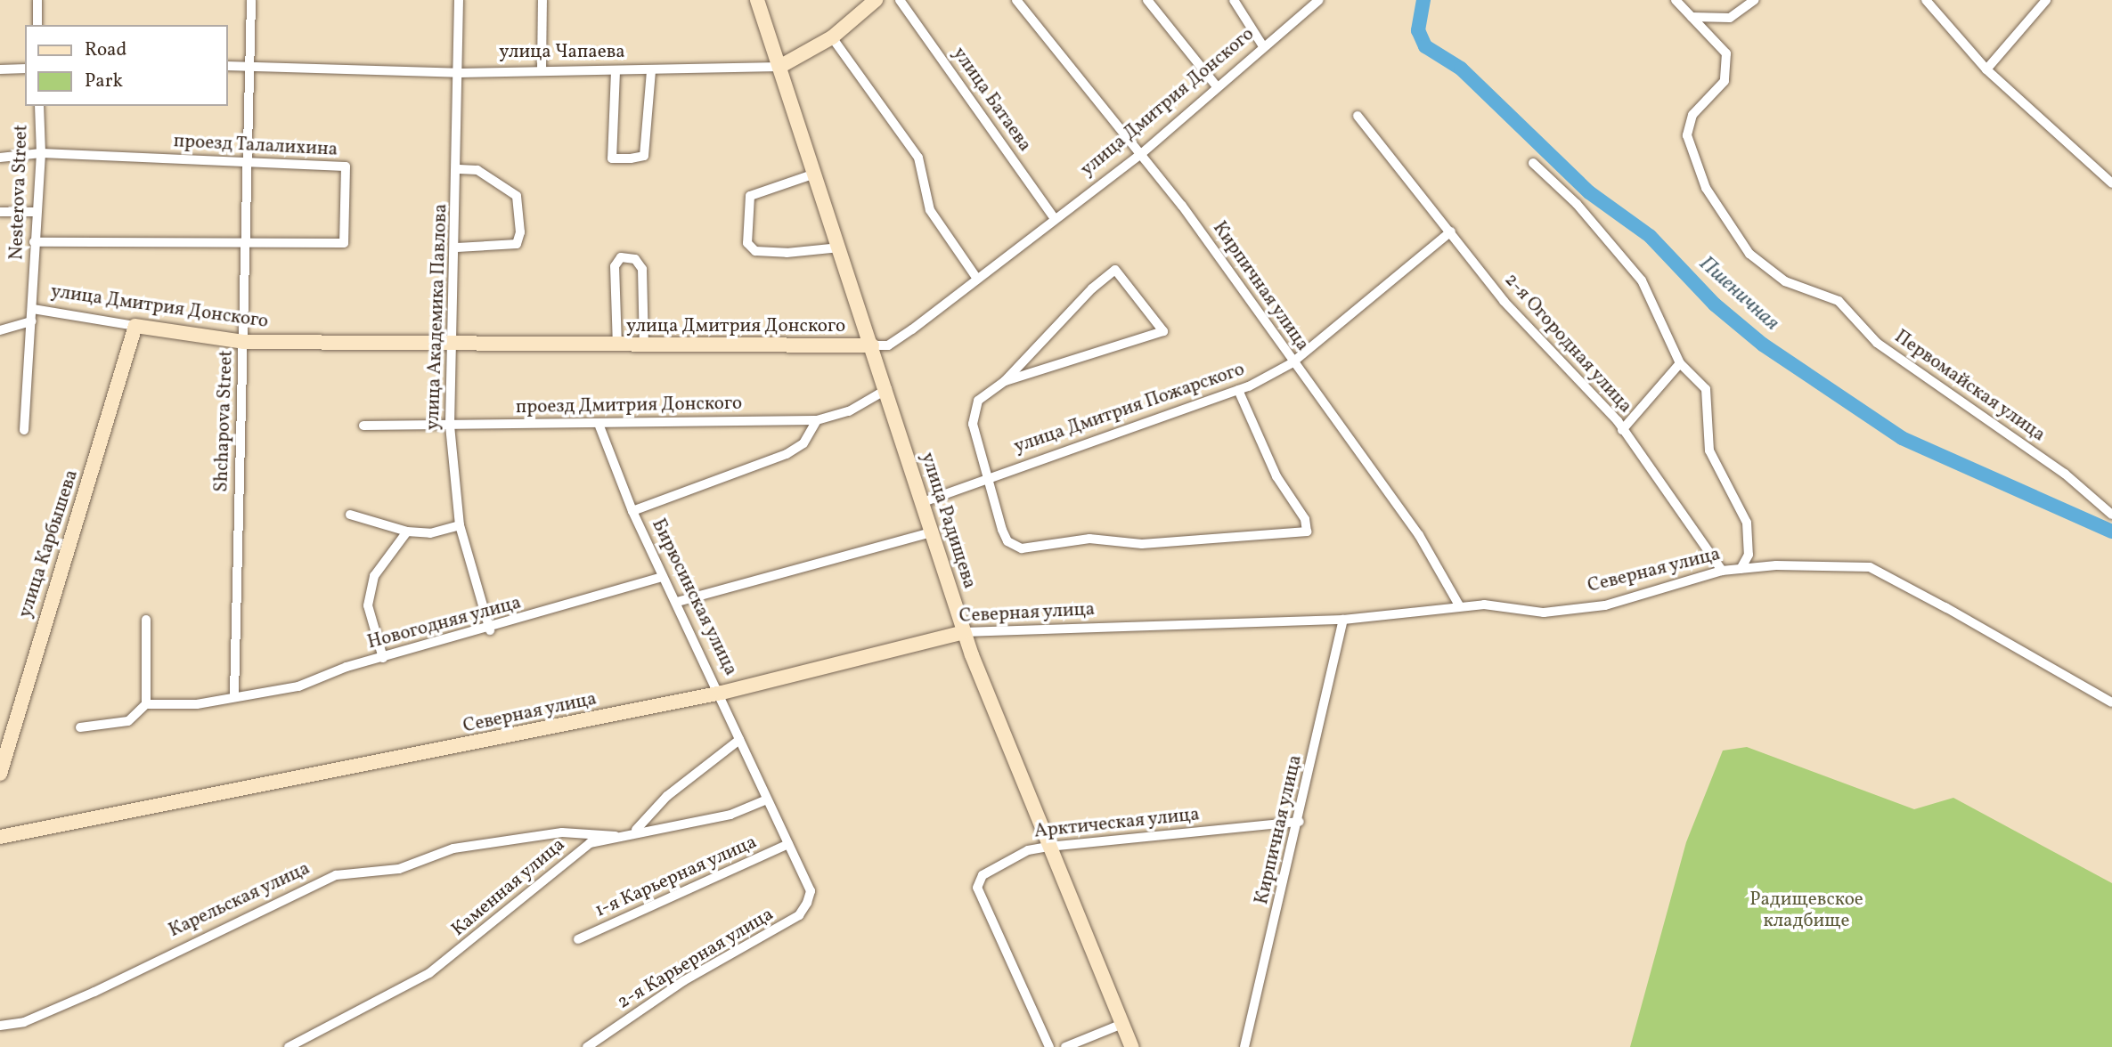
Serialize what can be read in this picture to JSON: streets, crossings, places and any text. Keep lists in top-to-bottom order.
{
  "streets": {
    "main road": [
      "улица Чапаева",
      "улица Дмитрия Донского",
      "улица Радищева",
      "улица Карбышева",
      "Северная улица"
    ],
    "street": [
      "улица Батаева",
      "проезд Талалихина",
      "Nesterova Street",
      "Кирпичная улица",
      "улица Академика Павлова",
      "2-я Огородная улица",
      "Первомайская улица",
      "проезд Дмитрия Донского",
      "улица Дмитрия Пожарского",
      "Shchapova Street",
      "Бирюсинская улица",
      "Новогодняя улица",
      "Арктическая улица",
      "1-я Карьерная улица",
      "Каменная улица",
      "Карельская улица",
      "2-я Карьерная улица"
    ]
  },
  "crossings": [
    ["улица Чапаева", "улица Академика Павлова"],
    ["улица Чапаева", "Shchapova Street"],
    ["улица Чапаева", "улица Радищева"],
    ["улица Батаева", "улица Дмитрия Донского"],
    ["улица Дмитрия Донского", "Nesterova Street"],
    ["улица Дмитрия Донского", "Кирпичная улица"],
    ["улица Дмитрия Донского", "улица Академика Павлова"],
    ["улица Дмитрия Донского", "Shchapova Street"],
    ["улица Дмитрия Донского", "улица Радищева"],
    ["улица Дмитрия Донского", "улица Карбышева"],
    ["проезд Талалихина", "Nesterova Street"],
    ["проезд Талалихина", "Shchapova Street"],
    ["Кирпичная улица", "улица Дмитрия Пожарского"],
    ["Кирпичная улица", "Северная улица"],
    ["Кирпичная улица", "Арктическая улица"],
    ["улица Академика Павлова", "проезд Дмитрия Донского"],
    ["улица Академика Павлова", "Новогодняя улица"],
    ["2-я Огородная улица", "улица Дмитрия Пожарского"],
    ["2-я Огородная улица", "Северная улица"],
    ["проезд Дмитрия Донского", "улица Радищева"],
    ["проезд Дмитрия Донского", "Бирюсинская улица"],
    ["улица Дмитрия Пожарского", "улица Радищева"],
    ["Shchapova Street", "Новогодняя улица"],
    ["улица Радищева", "Северная улица"],
    ["улица Радищева", "Арктическая улица"],
    ["Северная улица", "Бирюсинская улица"],
    ["Бирюсинская улица", "Новогодняя улица"],
    ["Бирюсинская улица", "1-я Карьерная улица"],
    ["Бирюсинская улица", "Каменная улица"],
    ["Бирюсинская улица", "2-я Карьерная улица"],
    ["Каменная улица", "Карельская улица"]
  ],
  "water": ["Пшеничная"],
  "parks": ["Радищевское кладбище"],
  "legend": ["Road", "Park"]
}
